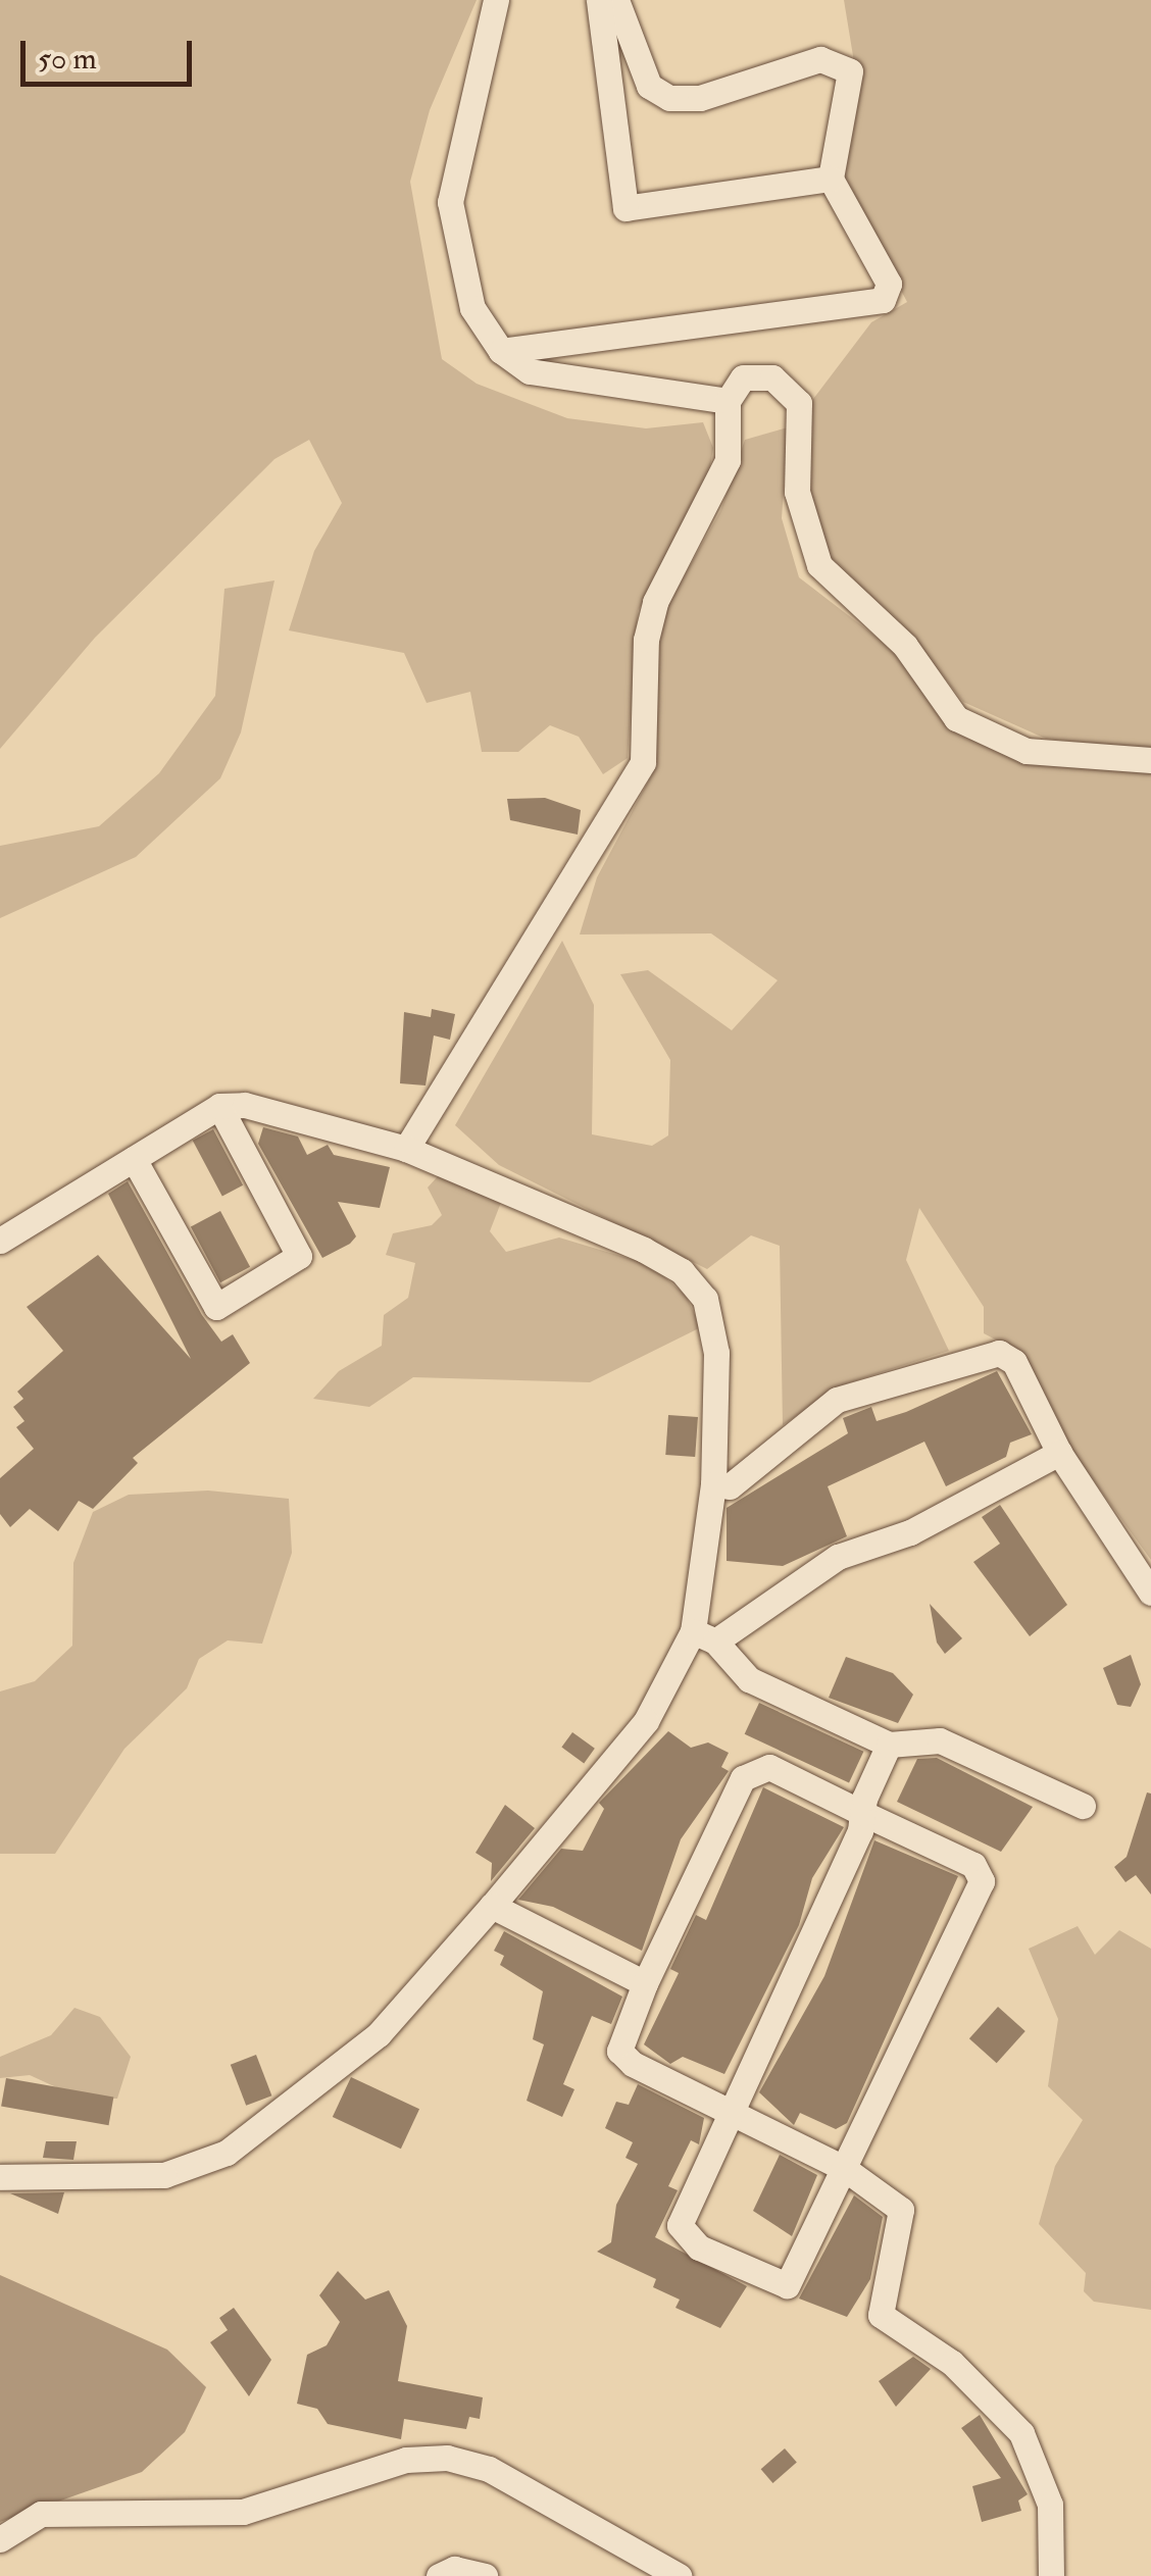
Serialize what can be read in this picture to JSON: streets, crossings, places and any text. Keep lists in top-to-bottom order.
{
  "scale_bar": "50 m"
}
